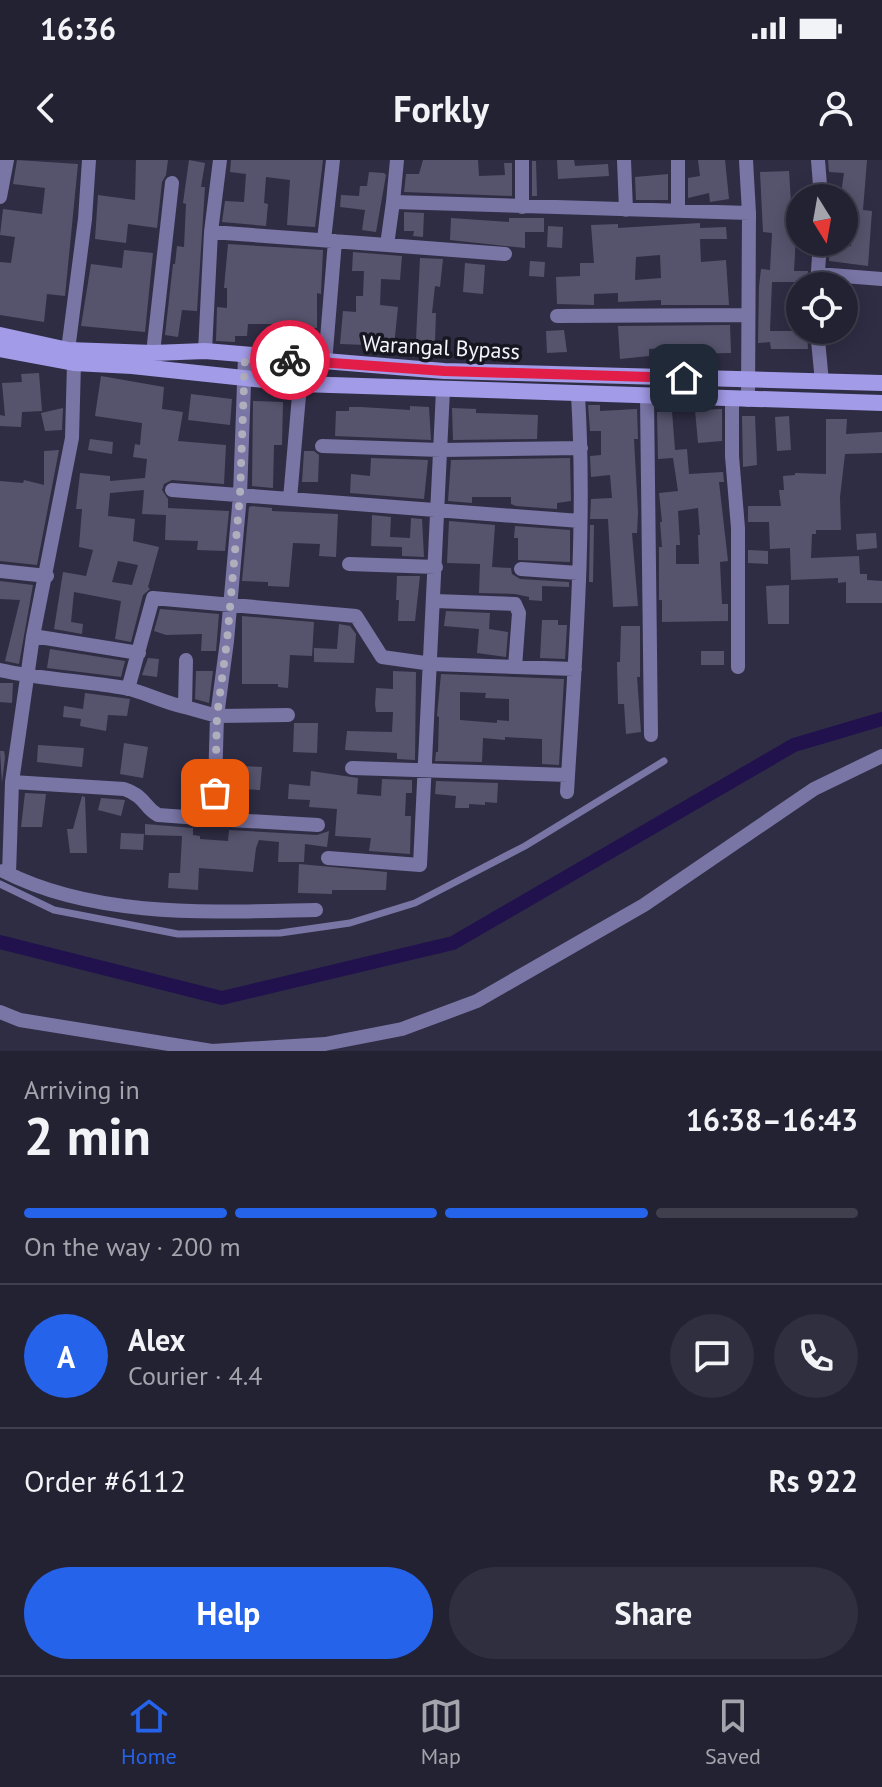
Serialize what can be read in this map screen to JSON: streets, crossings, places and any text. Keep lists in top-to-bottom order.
{
  "streets": {
    "main road": ["Warangal Bypass"]
  },
  "north": "bottom",
  "page": {
    "status": "16:36",
    "header": "Forkly",
    "heading": ["2 min", "Arriving in", "16:38–16:43"],
    "panel": [
      "Alex",
      "Courier · 4.4",
      "Order #6112",
      "Rs 922"
    ],
    "bar": "On the way · 200 m",
    "round": "A",
    "buttons": ["Help", "Share"],
    "tabs": ["Home", "Map", "Saved"]
  }
}
